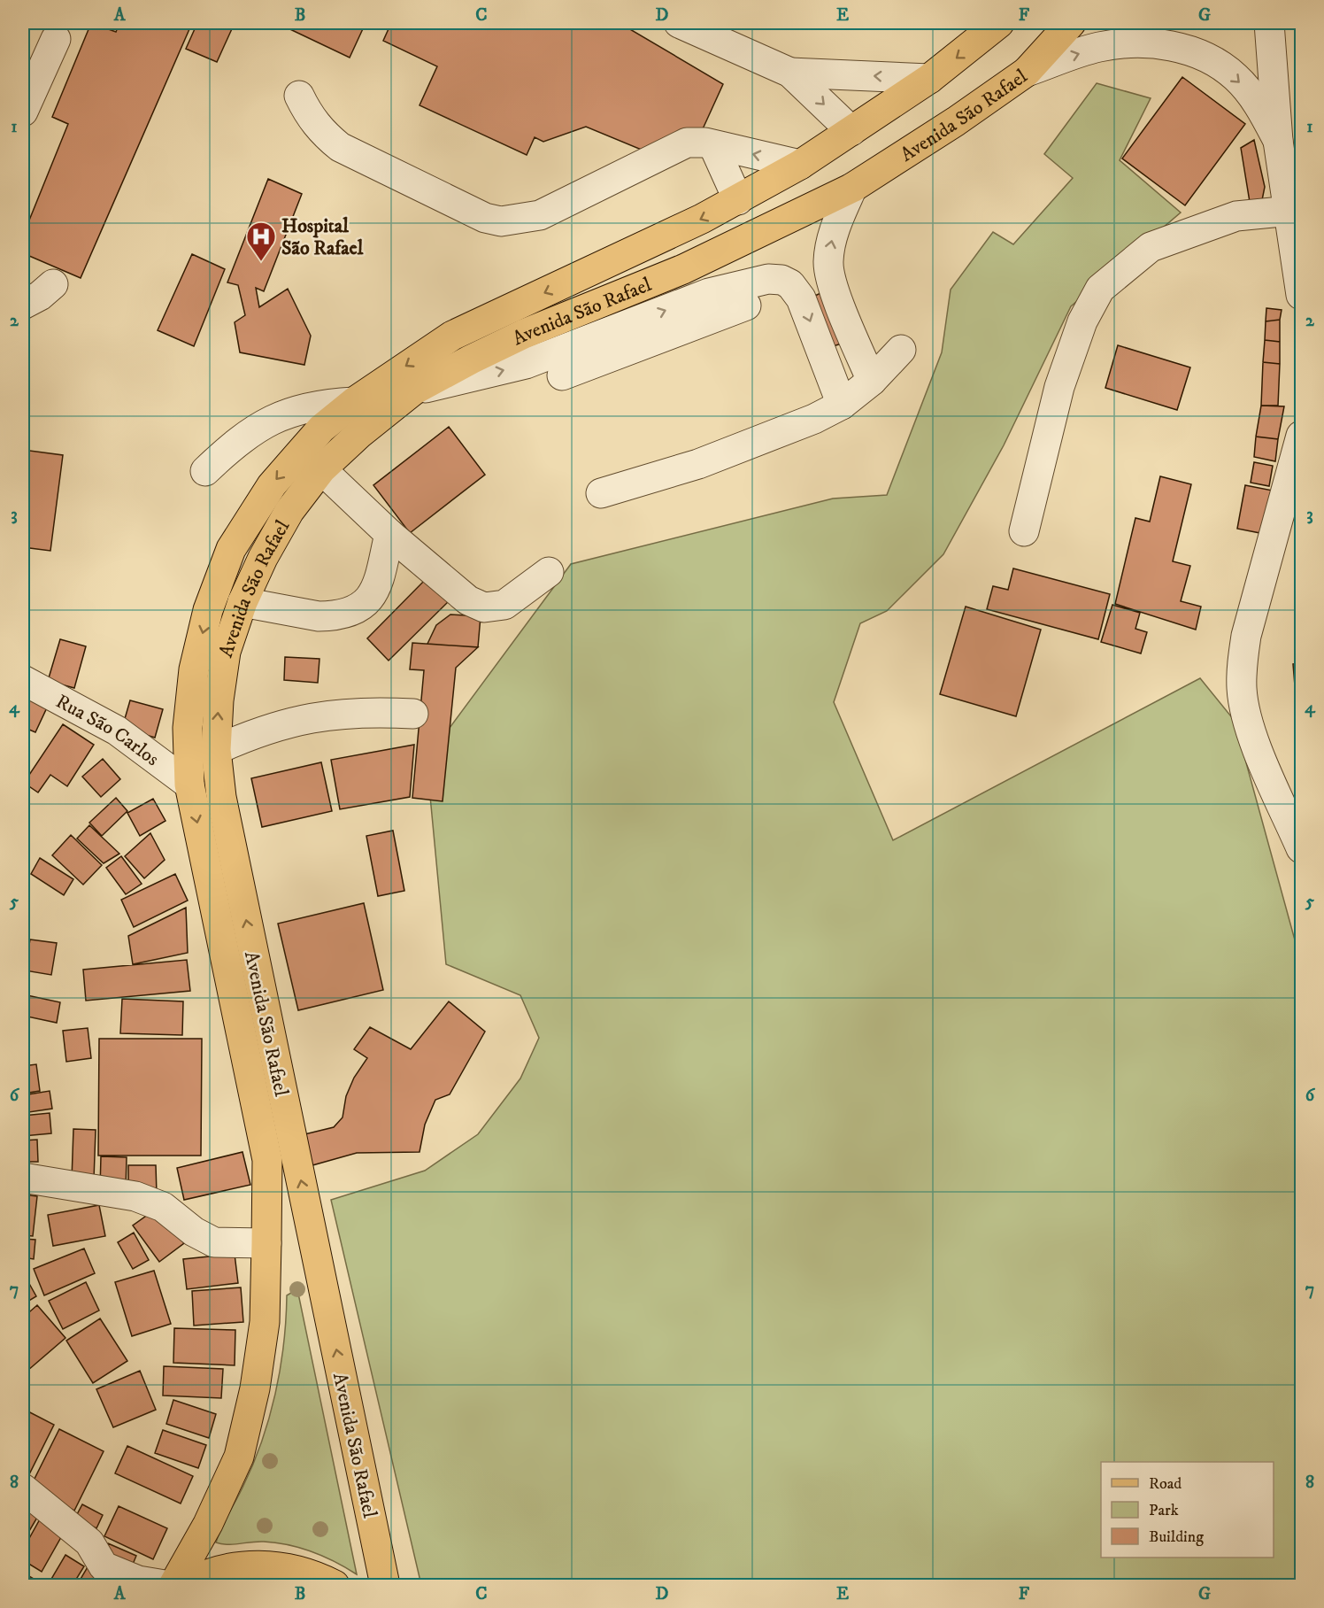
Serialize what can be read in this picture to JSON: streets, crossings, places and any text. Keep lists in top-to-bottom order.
{
  "streets": {
    "main road": ["Avenida São Rafael"],
    "street": ["Rua São Carlos"]
  },
  "crossings": [
    ["Avenida São Rafael", "Rua São Carlos"]
  ],
  "places": {
    "hospital": ["Hospital São Rafael"]
  },
  "legend": ["Road", "Park", "Building"],
  "grid": {
    "columns": [
      "A",
      "B",
      "C",
      "D",
      "E",
      "F",
      "G"
    ],
    "rows": [
      "1",
      "2",
      "3",
      "4",
      "5",
      "6",
      "7",
      "8"
    ]
  }
}
